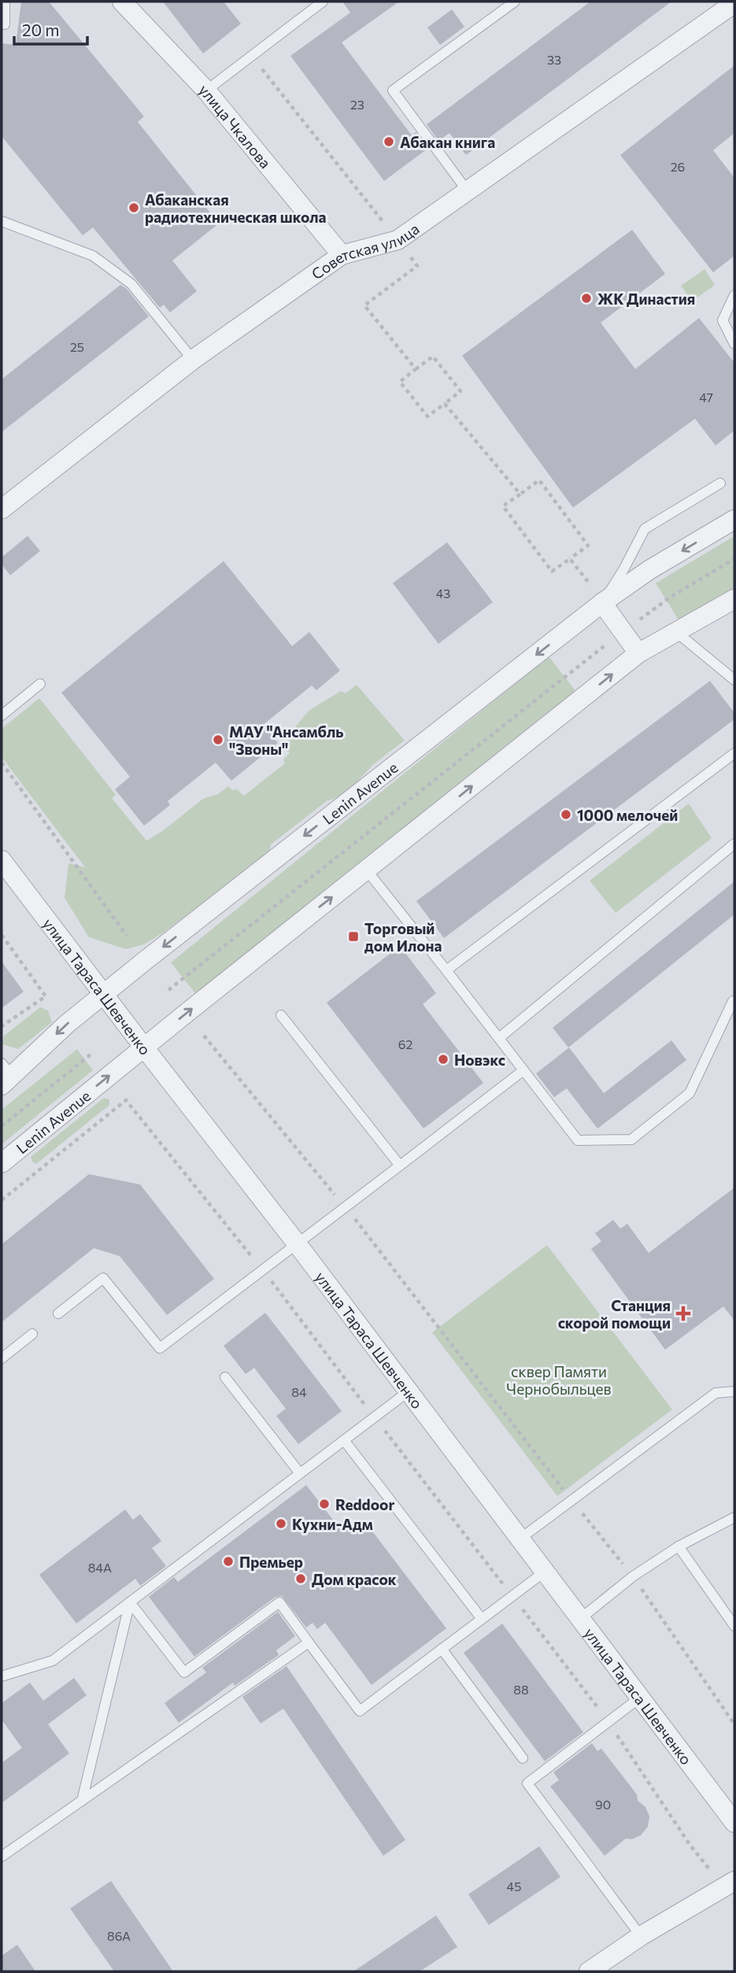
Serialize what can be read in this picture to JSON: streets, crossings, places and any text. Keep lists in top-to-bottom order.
{
  "streets": {
    "street": [
      "улица Чкалова",
      "Советская улица",
      "Lenin Avenue",
      "улица Тараса Шевченко"
    ]
  },
  "crossings": [
    ["улица Чкалова", "Советская улица"],
    ["Lenin Avenue", "улица Тараса Шевченко"]
  ],
  "parks": ["сквер Памяти Чернобыльцев"],
  "places": {
    "other": [
      "Абакан книга",
      "Абаканская радиотехническая школа",
      "ЖК Династия",
      "МАУ \"Ансамбль \"Звоны\"",
      "1000 мелочей",
      "Новэкс",
      "Reddoor",
      "Кухни-Адм",
      "Премьер",
      "Дом красок"
    ],
    "transit": ["Торговый дом Илона"],
    "health": ["Станция скорой помощи"]
  },
  "house_numbers": [
    "33",
    "23",
    "26",
    "25",
    "47",
    "43",
    "62",
    "84",
    "84А",
    "88",
    "90",
    "45",
    "86А"
  ],
  "scale_bar": "20 m"
}
